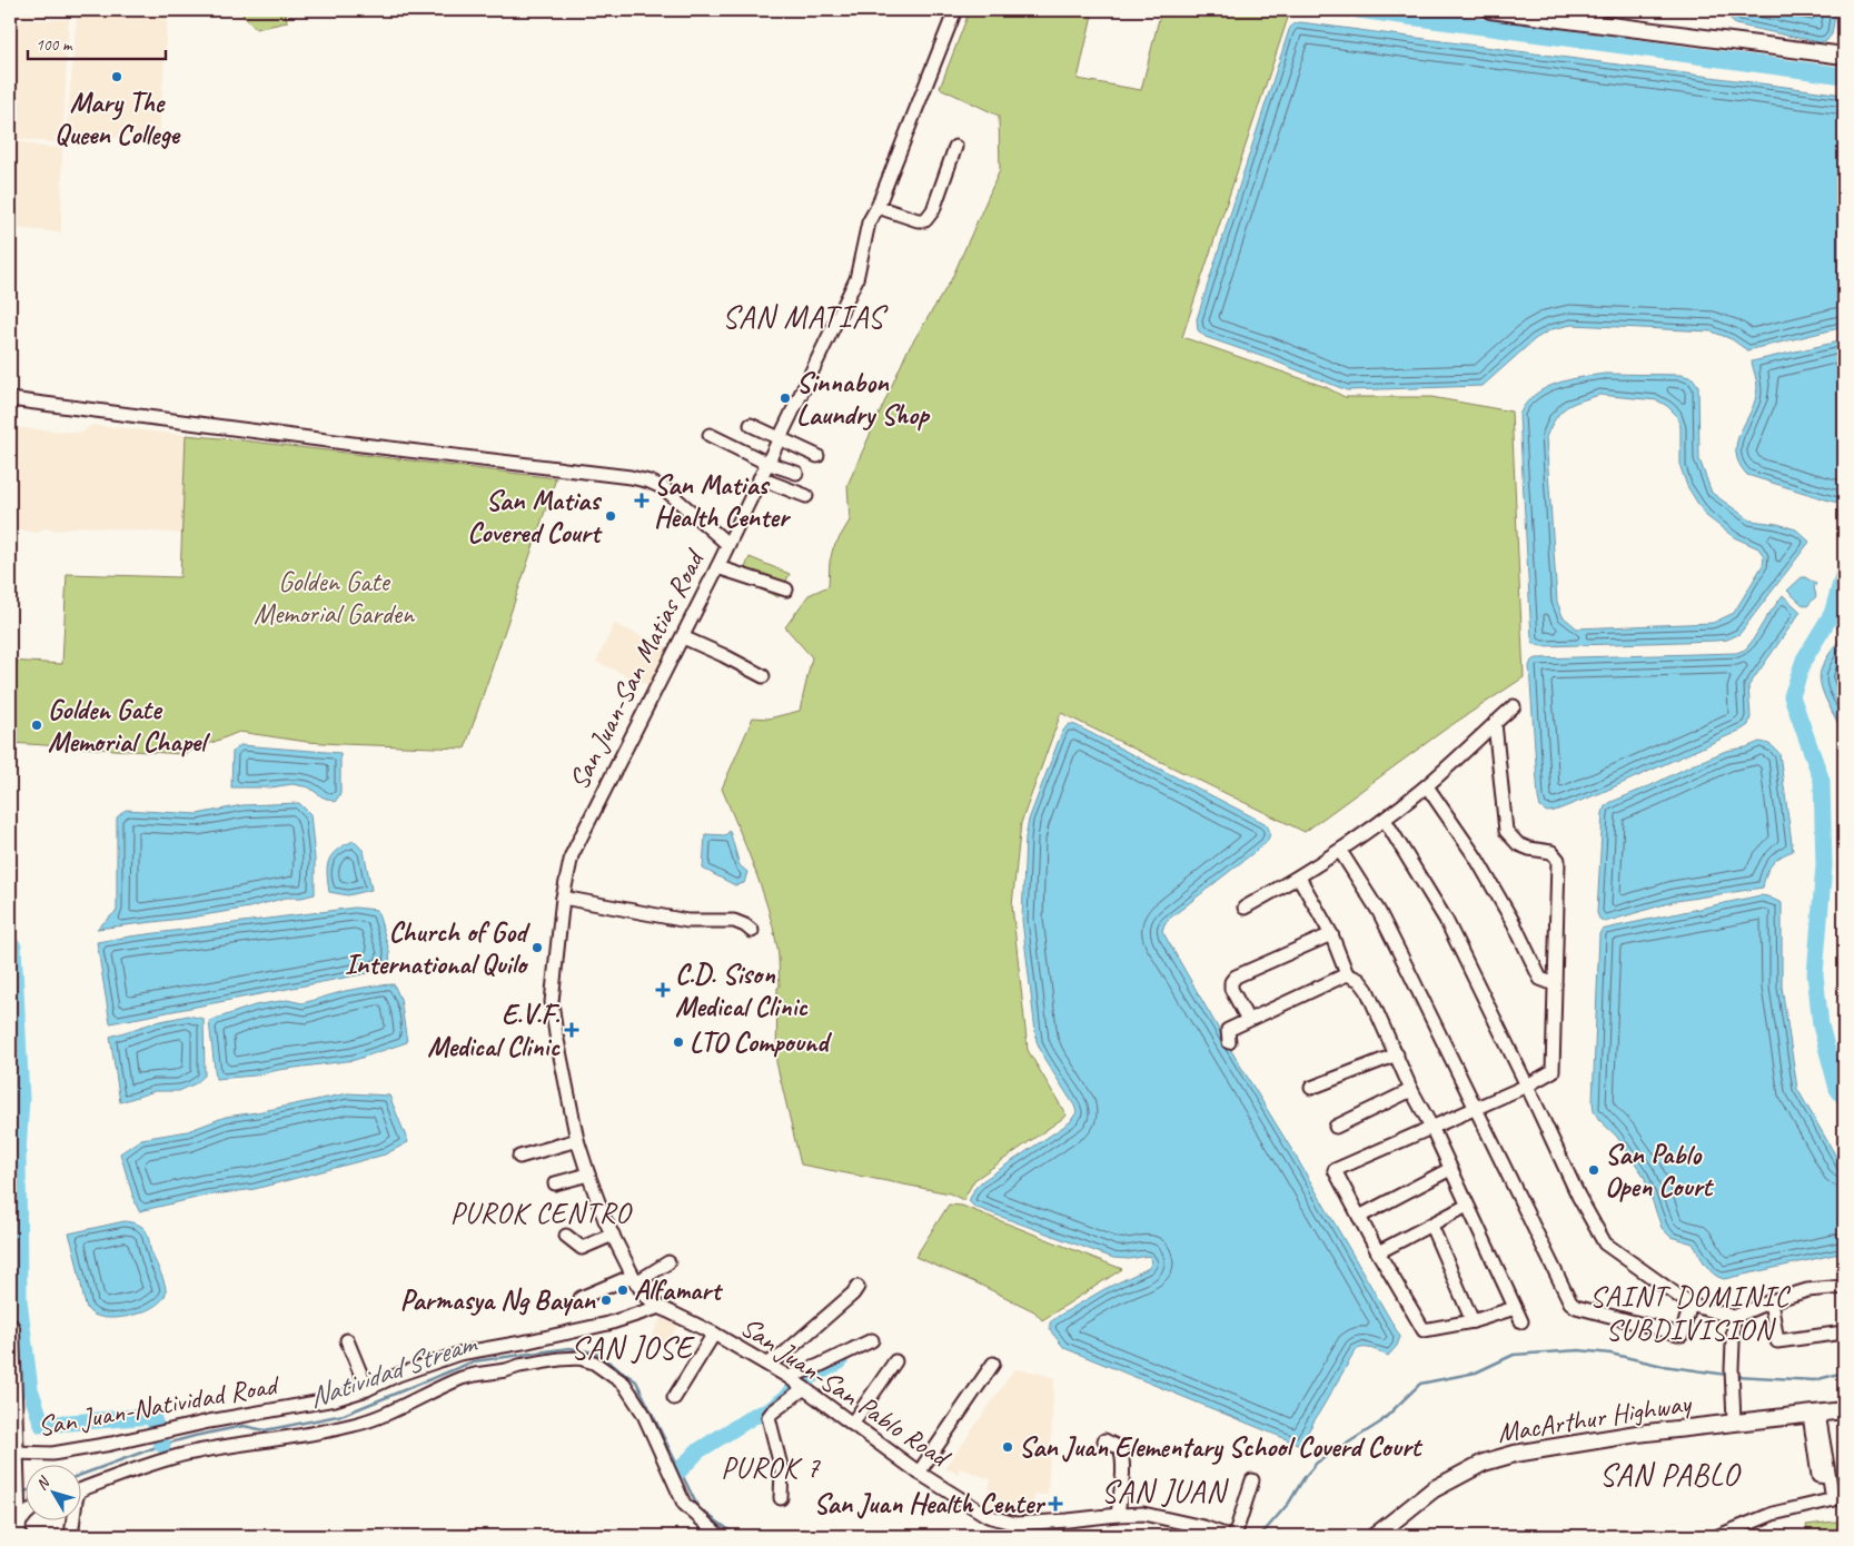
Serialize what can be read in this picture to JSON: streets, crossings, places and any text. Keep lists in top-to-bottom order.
{
  "streets": {
    "main road": ["MacArthur Highway"],
    "street": ["San Juan-San Matias Road", "San Juan-San Pablo Road", "San Juan-Natividad Road"]
  },
  "crossings": [
    ["San Juan-San Matias Road", "San Juan-San Pablo Road"],
    ["San Juan-San Matias Road", "San Juan-Natividad Road"],
    ["San Juan-San Pablo Road", "San Juan-Natividad Road"]
  ],
  "districts": [
    "SAN MATIAS",
    "PUROK CENTRO",
    "SAINT DOMINIC SUBDIVISION",
    "SAN JOSE",
    "PUROK 7",
    "SAN PABLO",
    "SAN JUAN"
  ],
  "water": ["Natividad Stream"],
  "parks": ["Golden Gate Memorial Garden"],
  "places": {
    "other": [
      "Mary The Queen College",
      "Sinnabon Laundry Shop",
      "San Matias Covered Court",
      "Golden Gate Memorial Chapel",
      "Church of God International Quilo",
      "LTO Compound",
      "San Pablo Open Court",
      "Alfamart",
      "Parmasya Ng Bayan",
      "San Juan Elementary School Coverd Court"
    ],
    "health": [
      "San Matias Health Center",
      "C.D. Sison Medical Clinic",
      "E.V.F. Medical Clinic",
      "San Juan Health Center"
    ]
  },
  "scale_bar": "100 m",
  "north": "top left"
}
